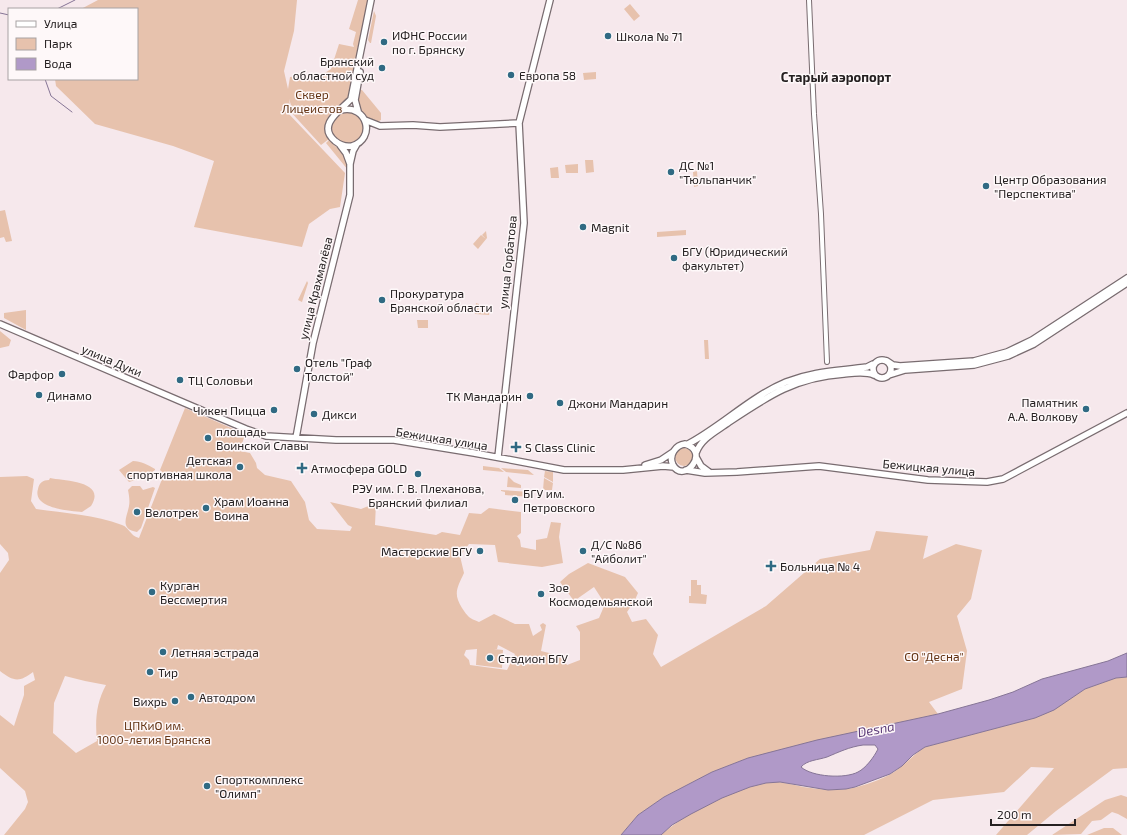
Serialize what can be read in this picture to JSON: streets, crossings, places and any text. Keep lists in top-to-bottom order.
{
  "streets": {
    "main road": [
      "улица Горбатова",
      "улица Крахмалёва",
      "улица Дуки",
      "Бежицкая улица"
    ]
  },
  "crossings": [
    ["улица Горбатова", "Бежицкая улица"],
    ["улица Крахмалёва", "Бежицкая улица"],
    ["улица Дуки", "Бежицкая улица"]
  ],
  "districts": ["Старый аэропорт"],
  "water": ["Desna"],
  "parks": ["Сквер Лицеистов", "СО \"Десна\"", "ЦПКиО им. 1000-летия Брянска"],
  "places": {
    "other": [
      "Школа № 71",
      "ИФНС России по г. Брянску",
      "Брянский областной суд",
      "Европа 58",
      "ДС №1 \"Тюльпанчик\"",
      "Центр Образования \"Перспектива\"",
      "Magnit",
      "БГУ (Юридический факультет)",
      "Прокуратура Брянской области",
      "Отель \"Граф Толстой\"",
      "Фарфор",
      "ТЦ Соловьи",
      "Динамо",
      "ТК Мандарин",
      "Джони Мандарин",
      "Памятник А.А. Волкову",
      "Чикен Пицца",
      "Дикси",
      "площадь Воинской Славы",
      "Детская спортивная школа",
      "РЭУ им. Г. В. Плеханова, Брянский филиал",
      "БГУ им. Петровского",
      "Храм Иоанна Воина",
      "Велотрек",
      "Мастерские БГУ",
      "Д/С №86 \"Айболит\"",
      "Курган Бессмертия",
      "Зое Космодемьянской",
      "Летняя эстрада",
      "Стадион БГУ",
      "Тир",
      "Автодром",
      "Вихрь",
      "Спорткомплекс \"Олимп\""
    ],
    "health": ["S Class Clinic", "Атмосфера GOLD", "Больница № 4"]
  },
  "legend": ["Улица", "Парк", "Вода"],
  "scale_bar": "200 m"
}
